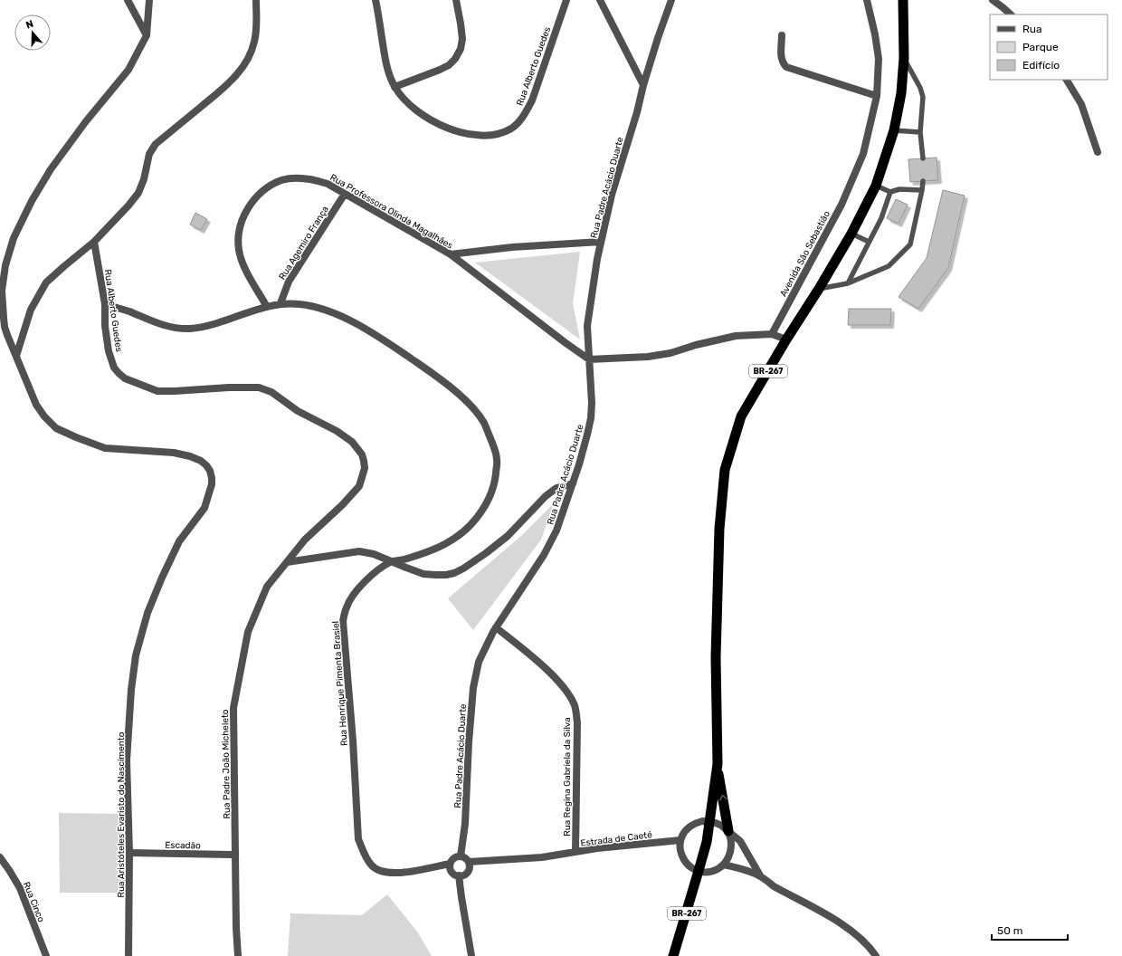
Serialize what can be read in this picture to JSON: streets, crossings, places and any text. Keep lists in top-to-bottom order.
{
  "streets": {
    "highway": ["BR-267"],
    "street": [
      "Rua Alberto Guedes",
      "Rua Padre Acácio Duarte",
      "Rua Professora Olinda Magalhães",
      "Rua Agemiro França",
      "Avenida São Sebastião",
      "Rua Henrique Pimenta Brasiel",
      "Rua Padre João Micheleto",
      "Rua Regina Gabriela da Silva",
      "Rua Aristóteles Evaristo do Nascimento",
      "Estrada de Caeté",
      "Escadão",
      "Rua Cinco"
    ]
  },
  "crossings": [
    ["Rua Alberto Guedes", "Rua Henrique Pimenta Brasiel"],
    ["Rua Alberto Guedes", "Rua Padre João Micheleto"],
    ["Rua Padre Acácio Duarte", "Rua Professora Olinda Magalhães"],
    ["Rua Padre Acácio Duarte", "Rua Henrique Pimenta Brasiel"],
    ["Rua Padre Acácio Duarte", "Rua Regina Gabriela da Silva"],
    ["Rua Padre Acácio Duarte", "Estrada de Caeté"],
    ["Rua Professora Olinda Magalhães", "Rua Agemiro França"],
    ["Rua Professora Olinda Magalhães", "Rua Henrique Pimenta Brasiel"],
    ["Rua Agemiro França", "Rua Henrique Pimenta Brasiel"],
    ["Rua Henrique Pimenta Brasiel", "Estrada de Caeté"],
    ["Rua Padre João Micheleto", "Escadão"],
    ["Rua Regina Gabriela da Silva", "Estrada de Caeté"],
    ["Rua Aristóteles Evaristo do Nascimento", "Escadão"]
  ],
  "legend": ["Rua", "Parque", "Edifício"],
  "scale_bar": "50 m",
  "north": "top"
}
